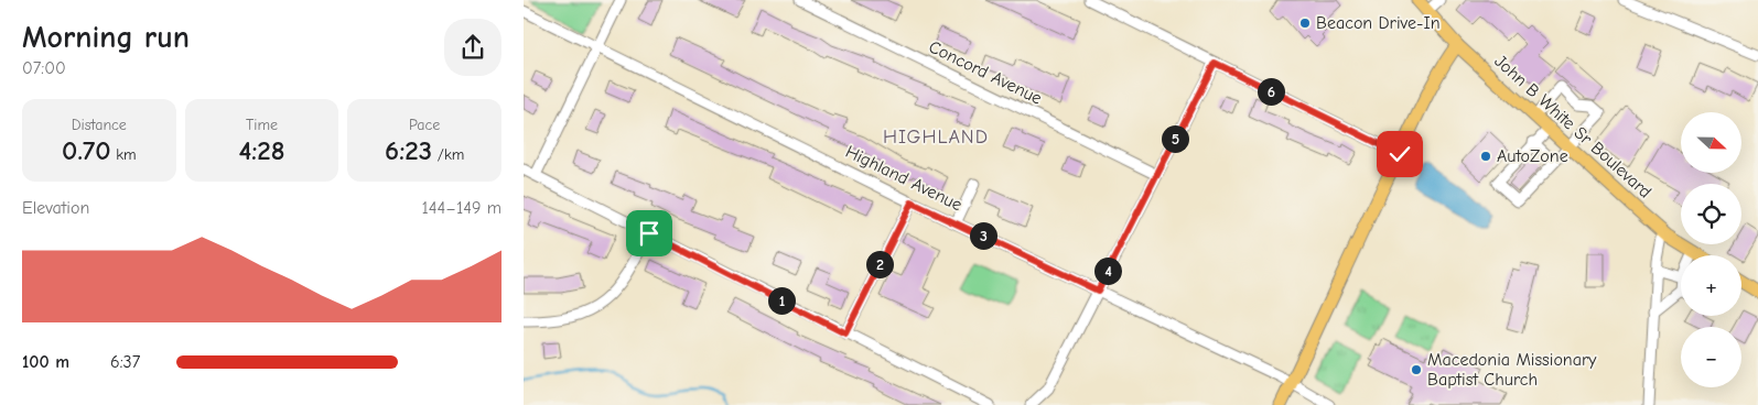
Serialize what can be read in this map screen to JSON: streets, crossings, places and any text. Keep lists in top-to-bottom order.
{
  "streets": {
    "main road": ["John B White Sr Boulevard"],
    "street": ["Concord Avenue", "Highland Avenue"]
  },
  "districts": ["HIGHLAND"],
  "places": ["Beacon Drive-In", "AutoZone", "Macedonia Missionary Baptist Church"],
  "north": "right",
  "page": {
    "heading": ["Morning run", "07:00"],
    "pins": [
      "6",
      "5",
      "3",
      "2",
      "4",
      "1"
    ],
    "stats": [
      ["Distance", "0.70 km"],
      ["Time", "4:28"],
      ["Pace", "6:23 /km"]
    ],
    "map_buttons": ["+", "−"],
    "chart": ["Elevation", "144–149 m"],
    "list": [
      {
        "name": "100 m",
        "note": "6:37"
      }
    ]
  }
}
